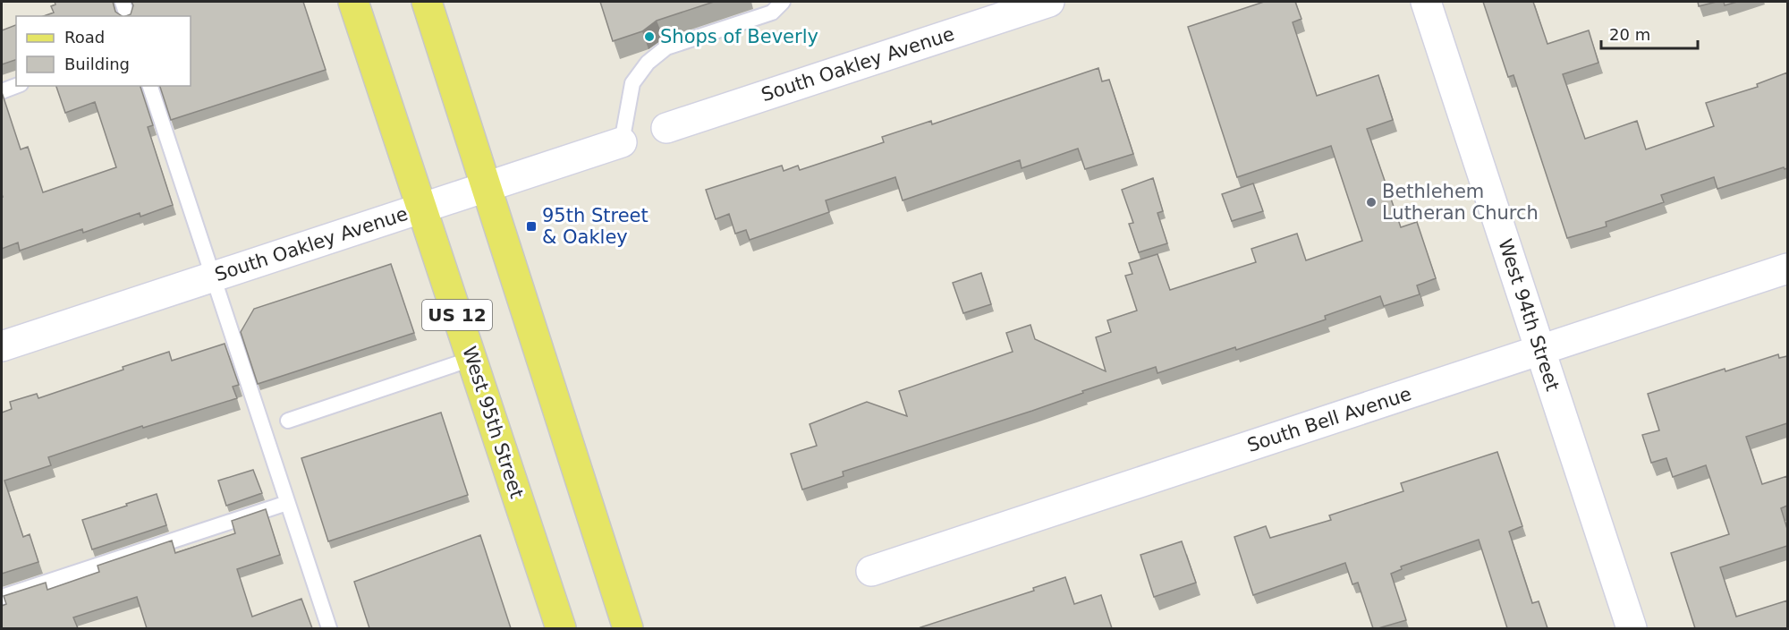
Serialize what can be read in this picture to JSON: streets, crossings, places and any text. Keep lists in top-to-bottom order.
{
  "streets": {
    "main road": ["US 12", "West 95th Street"],
    "street": ["South Oakley Avenue", "West 94th Street", "South Bell Avenue"]
  },
  "crossings": [
    ["South Oakley Avenue", "West 95th Street"],
    ["West 94th Street", "South Bell Avenue"]
  ],
  "places": {
    "other": ["Shops of Beverly", "Bethlehem Lutheran Church"],
    "transit": ["95th Street & Oakley"]
  },
  "legend": ["Road", "Building"],
  "scale_bar": "20 m"
}
